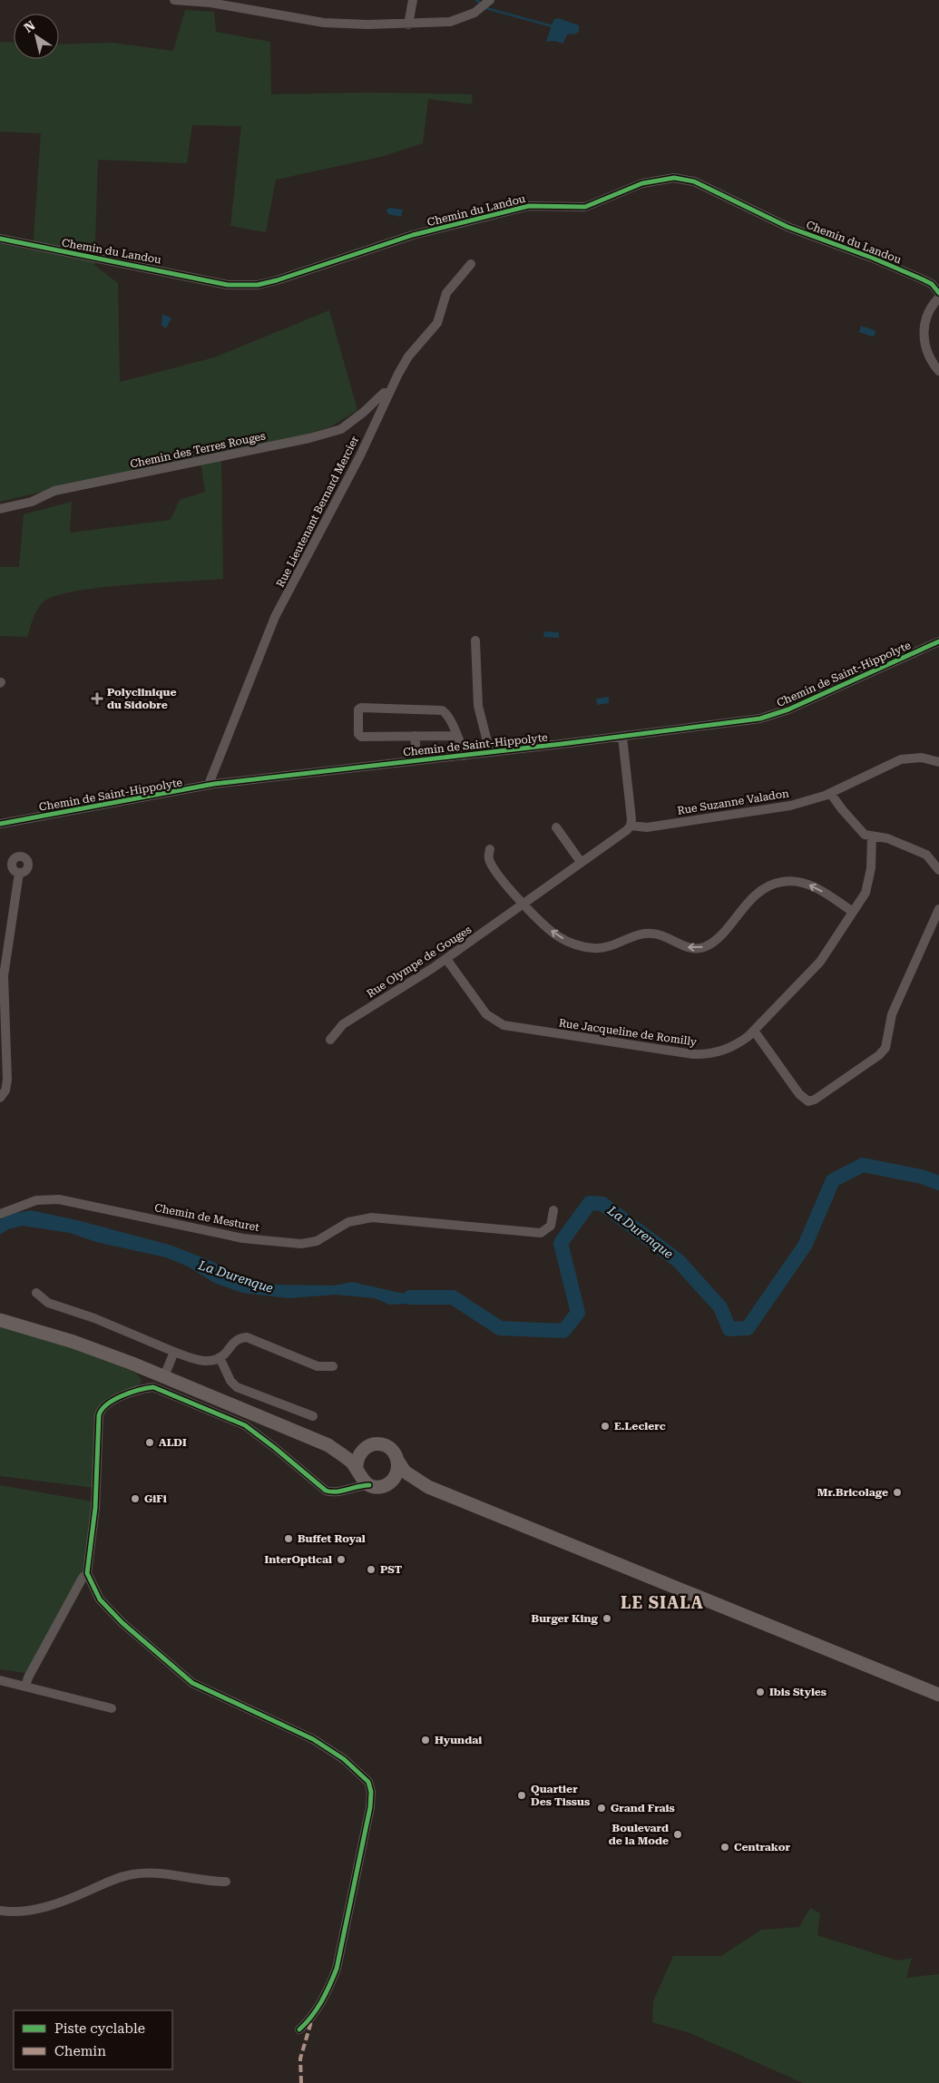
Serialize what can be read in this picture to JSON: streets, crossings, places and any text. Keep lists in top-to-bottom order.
{
  "streets": {
    "street": [
      "Chemin du Landou",
      "Chemin des Terres Rouges",
      "Rue Lieutenant Bernard Mercier",
      "Chemin de Saint-Hippolyte",
      "Rue Suzanne Valadon",
      "Rue Olympe de Gouges",
      "Rue Jacqueline de Romilly",
      "Chemin de Mesturet"
    ]
  },
  "crossings": [
    ["Chemin des Terres Rouges", "Rue Lieutenant Bernard Mercier"],
    ["Rue Lieutenant Bernard Mercier", "Chemin de Saint-Hippolyte"],
    ["Rue Suzanne Valadon", "Rue Olympe de Gouges"],
    ["Rue Olympe de Gouges", "Rue Jacqueline de Romilly"]
  ],
  "districts": ["LE SIALA"],
  "water": ["La Durenque"],
  "places": {
    "health": ["Polyclinique du Sidobre"],
    "other": [
      "E.Leclerc",
      "ALDI",
      "Mr.Bricolage",
      "GiFi",
      "Buffet Royal",
      "InterOptical",
      "PST",
      "Burger King",
      "Ibis Styles",
      "Hyundai",
      "Quartier Des Tissus",
      "Grand Frais",
      "Boulevard de la Mode",
      "Centrakor"
    ]
  },
  "legend": ["Piste cyclable", "Chemin"],
  "north": "top left"
}
